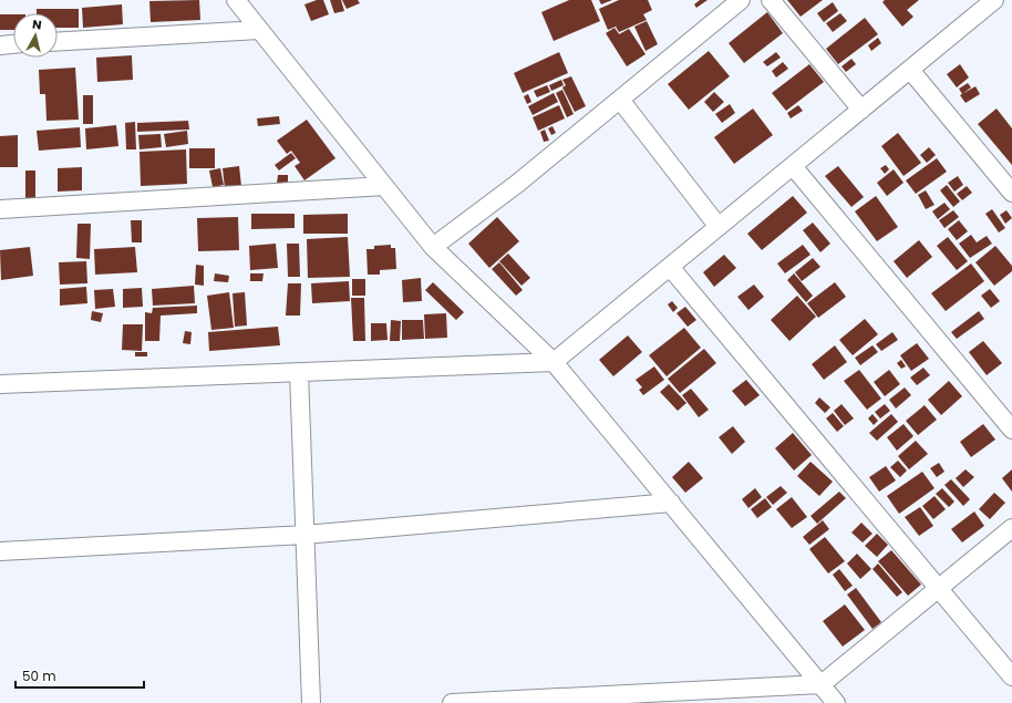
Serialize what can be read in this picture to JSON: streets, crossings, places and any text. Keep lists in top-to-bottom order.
{
  "scale_bar": "50 m",
  "north": "top"
}
